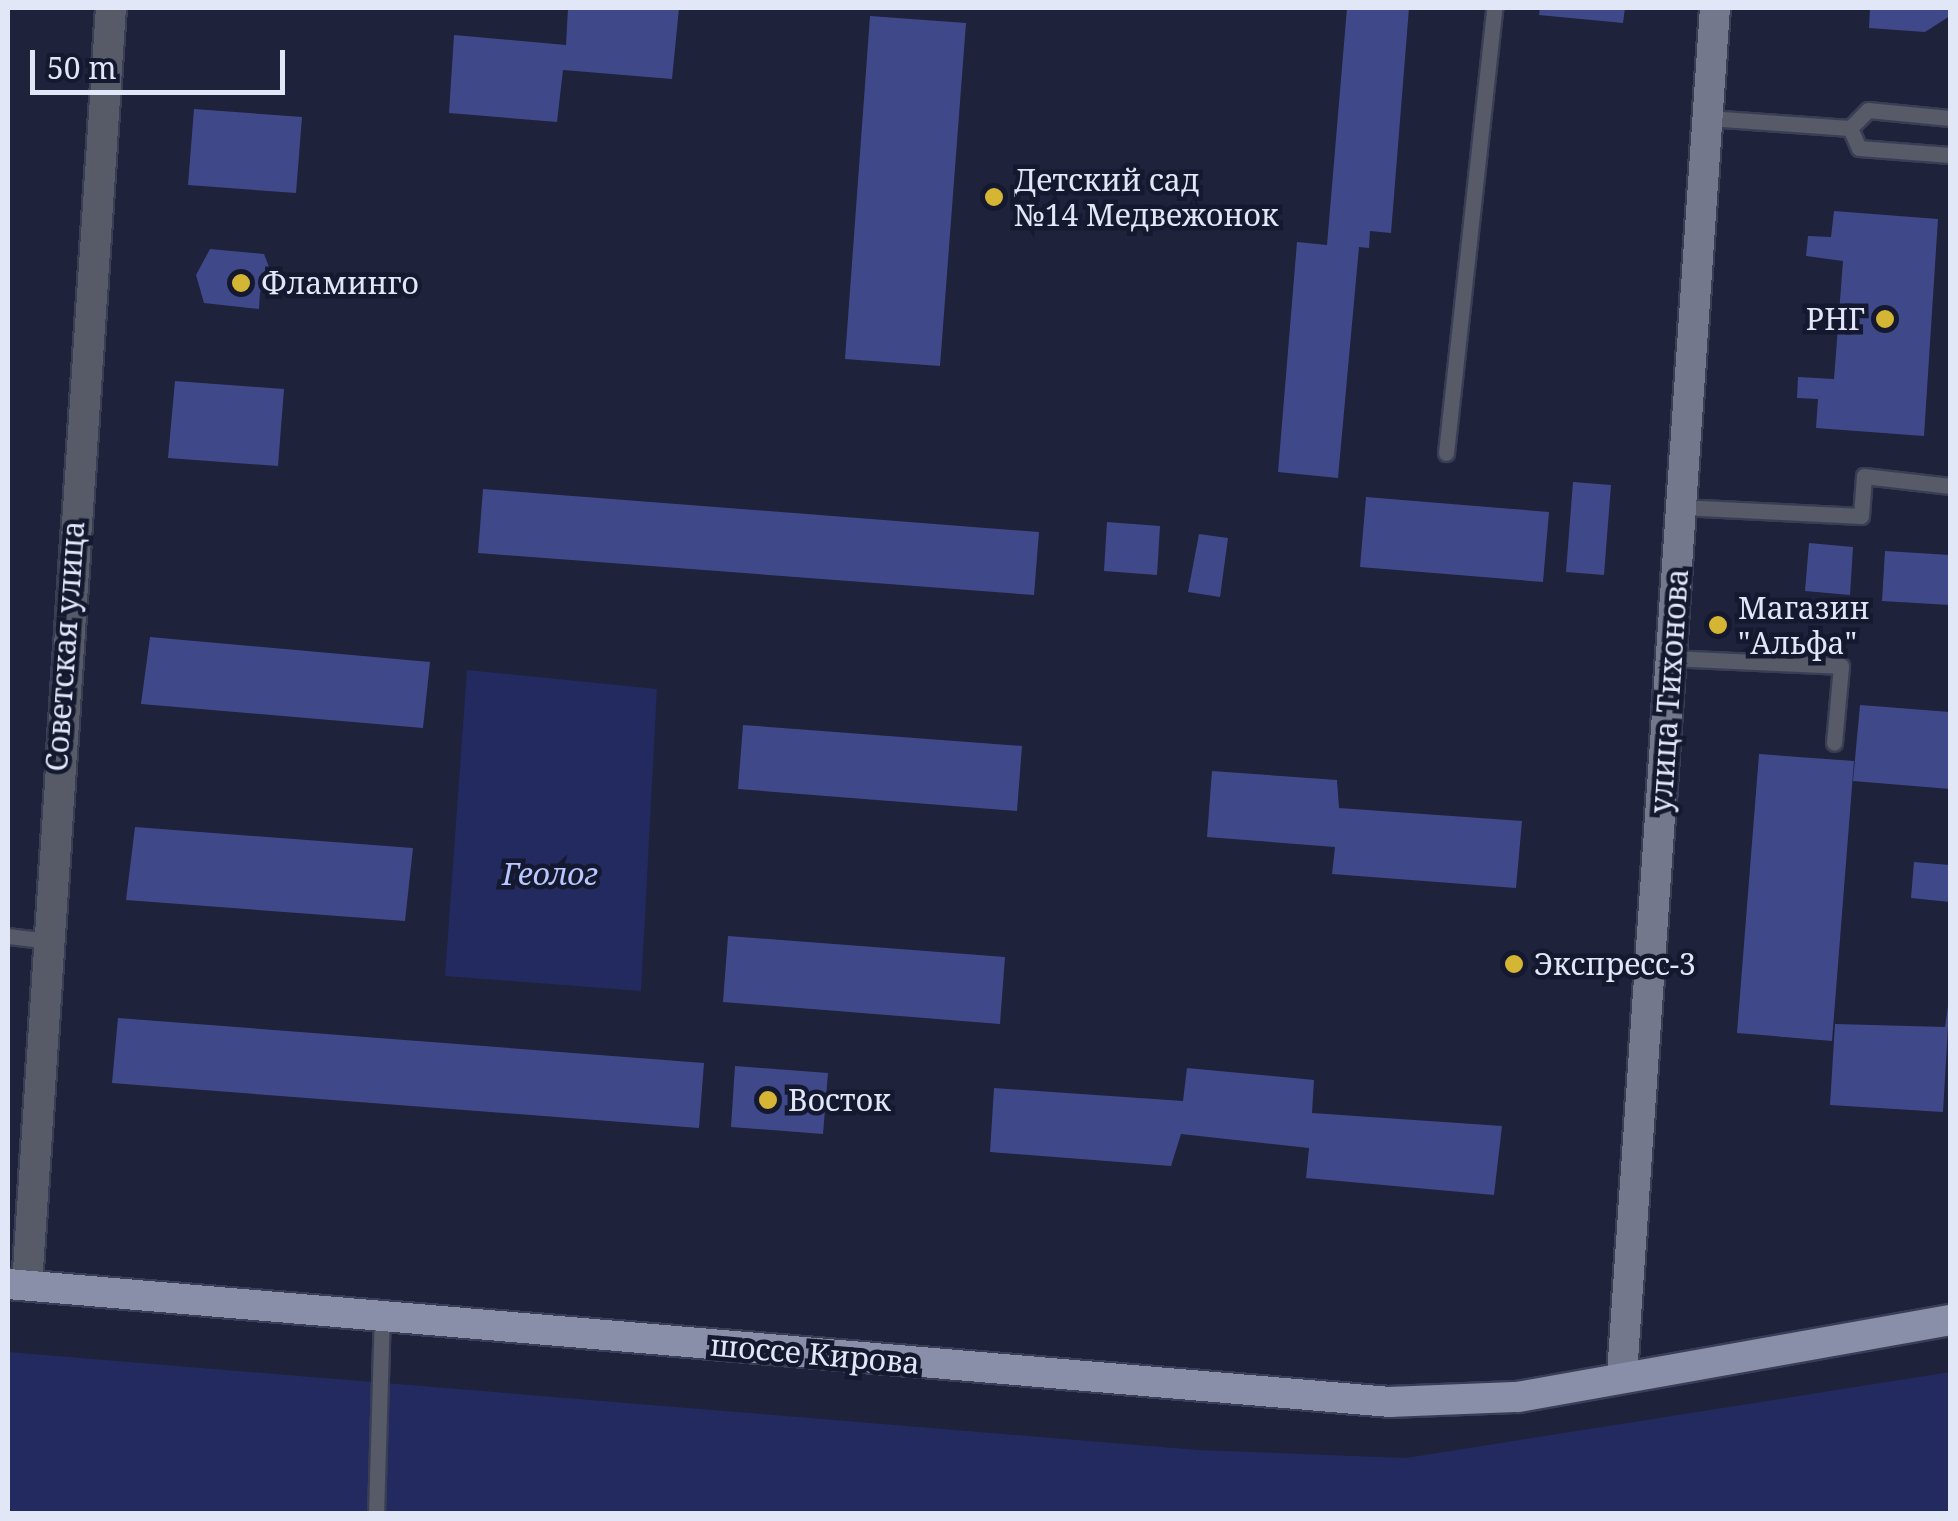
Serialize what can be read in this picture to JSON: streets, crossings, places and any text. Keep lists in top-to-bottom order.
{
  "streets": {
    "main road": ["улица Тихонова", "шоссе Кирова"],
    "street": ["Советская улица"]
  },
  "crossings": [
    ["Советская улица", "шоссе Кирова"],
    ["улица Тихонова", "шоссе Кирова"]
  ],
  "parks": ["Геолог"],
  "places": [
    "Детский сад №14 Медвежонок",
    "Фламинго",
    "РНГ",
    "Магазин \"Альфа\"",
    "Экспресс-3",
    "Восток"
  ],
  "scale_bar": "50 m"
}
